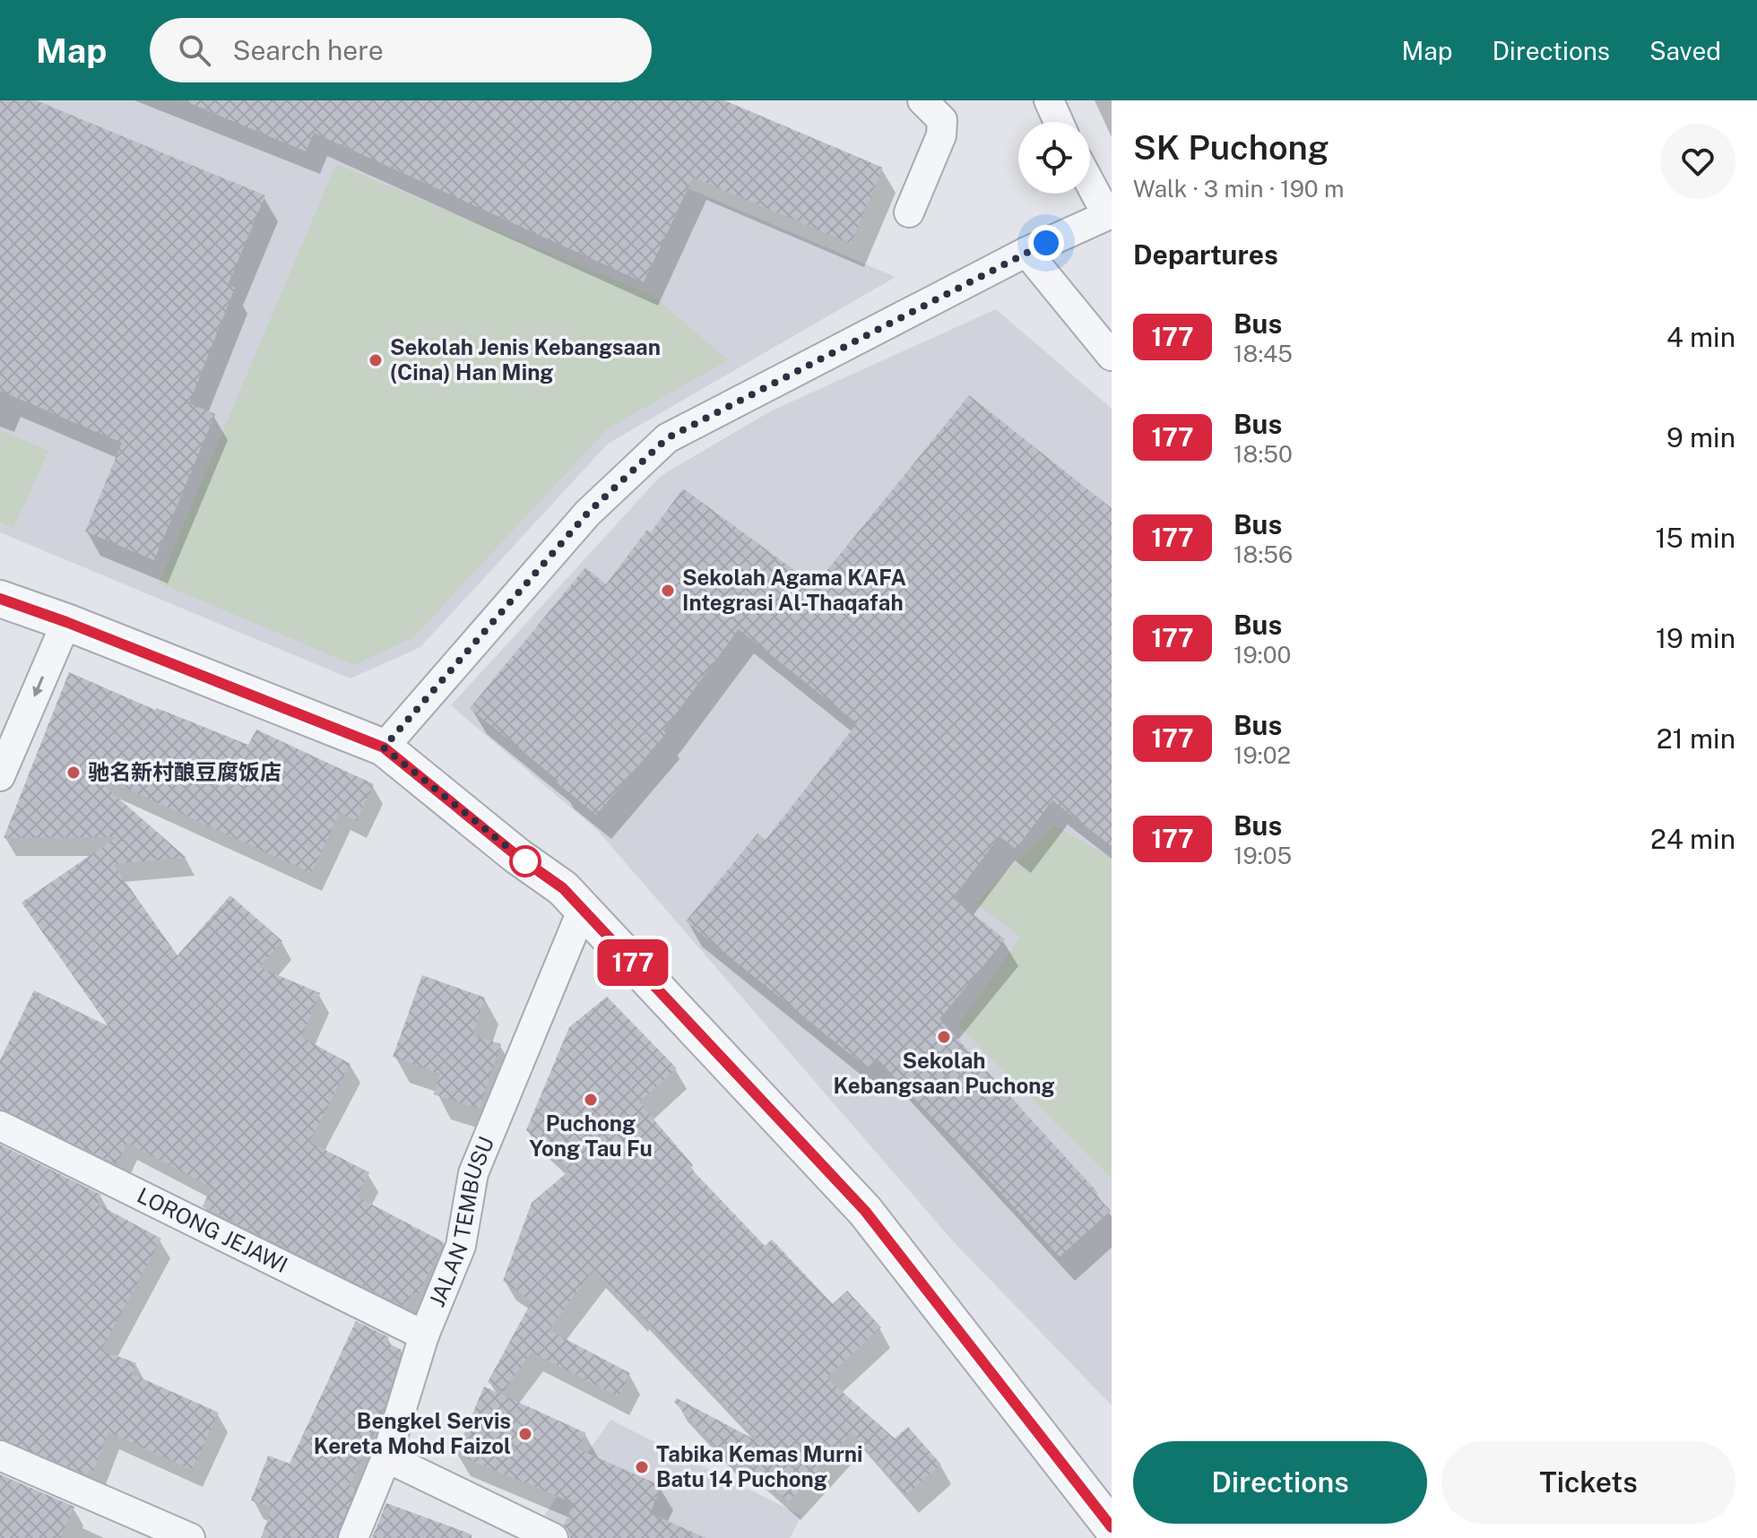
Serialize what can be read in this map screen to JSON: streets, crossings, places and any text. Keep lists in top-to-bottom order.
{
  "streets": {
    "street": ["JALAN TEMBUSU", "LORONG JEJAWI"]
  },
  "crossings": [
    ["JALAN TEMBUSU", "LORONG JEJAWI"]
  ],
  "places": [
    "Sekolah Jenis Kebangsaan (Cina) Han Ming",
    "Sekolah Agama KAFA Integrasi Al-Thaqafah",
    "驰名新村酿豆腐饭店",
    "Sekolah Kebangsaan Puchong",
    "Puchong Yong Tau Fu",
    "Bengkel Servis Kereta Mohd Faizol",
    "Tabika Kemas Murni Batu 14 Puchong"
  ],
  "lines": ["bus line 177"],
  "page": {
    "header": "Map",
    "search": "Search here",
    "nav": ["Map", "Directions", "Saved"],
    "on_map": "177",
    "heading": [
      ["SK Puchong", "Walk · 3 min · 190 m"],
      "Departures"
    ],
    "list": [
      {
        "mark": "177",
        "name": "Bus",
        "note": "18:45",
        "value": "4 min"
      },
      {
        "mark": "177",
        "name": "Bus",
        "note": "18:50",
        "value": "9 min"
      },
      {
        "mark": "177",
        "name": "Bus",
        "note": "18:56",
        "value": "15 min"
      },
      {
        "mark": "177",
        "name": "Bus",
        "note": "19:00",
        "value": "19 min"
      },
      {
        "mark": "177",
        "name": "Bus",
        "note": "19:02",
        "value": "21 min"
      },
      {
        "mark": "177",
        "name": "Bus",
        "note": "19:05",
        "value": "24 min"
      }
    ],
    "buttons": ["Directions", "Tickets"]
  }
}
